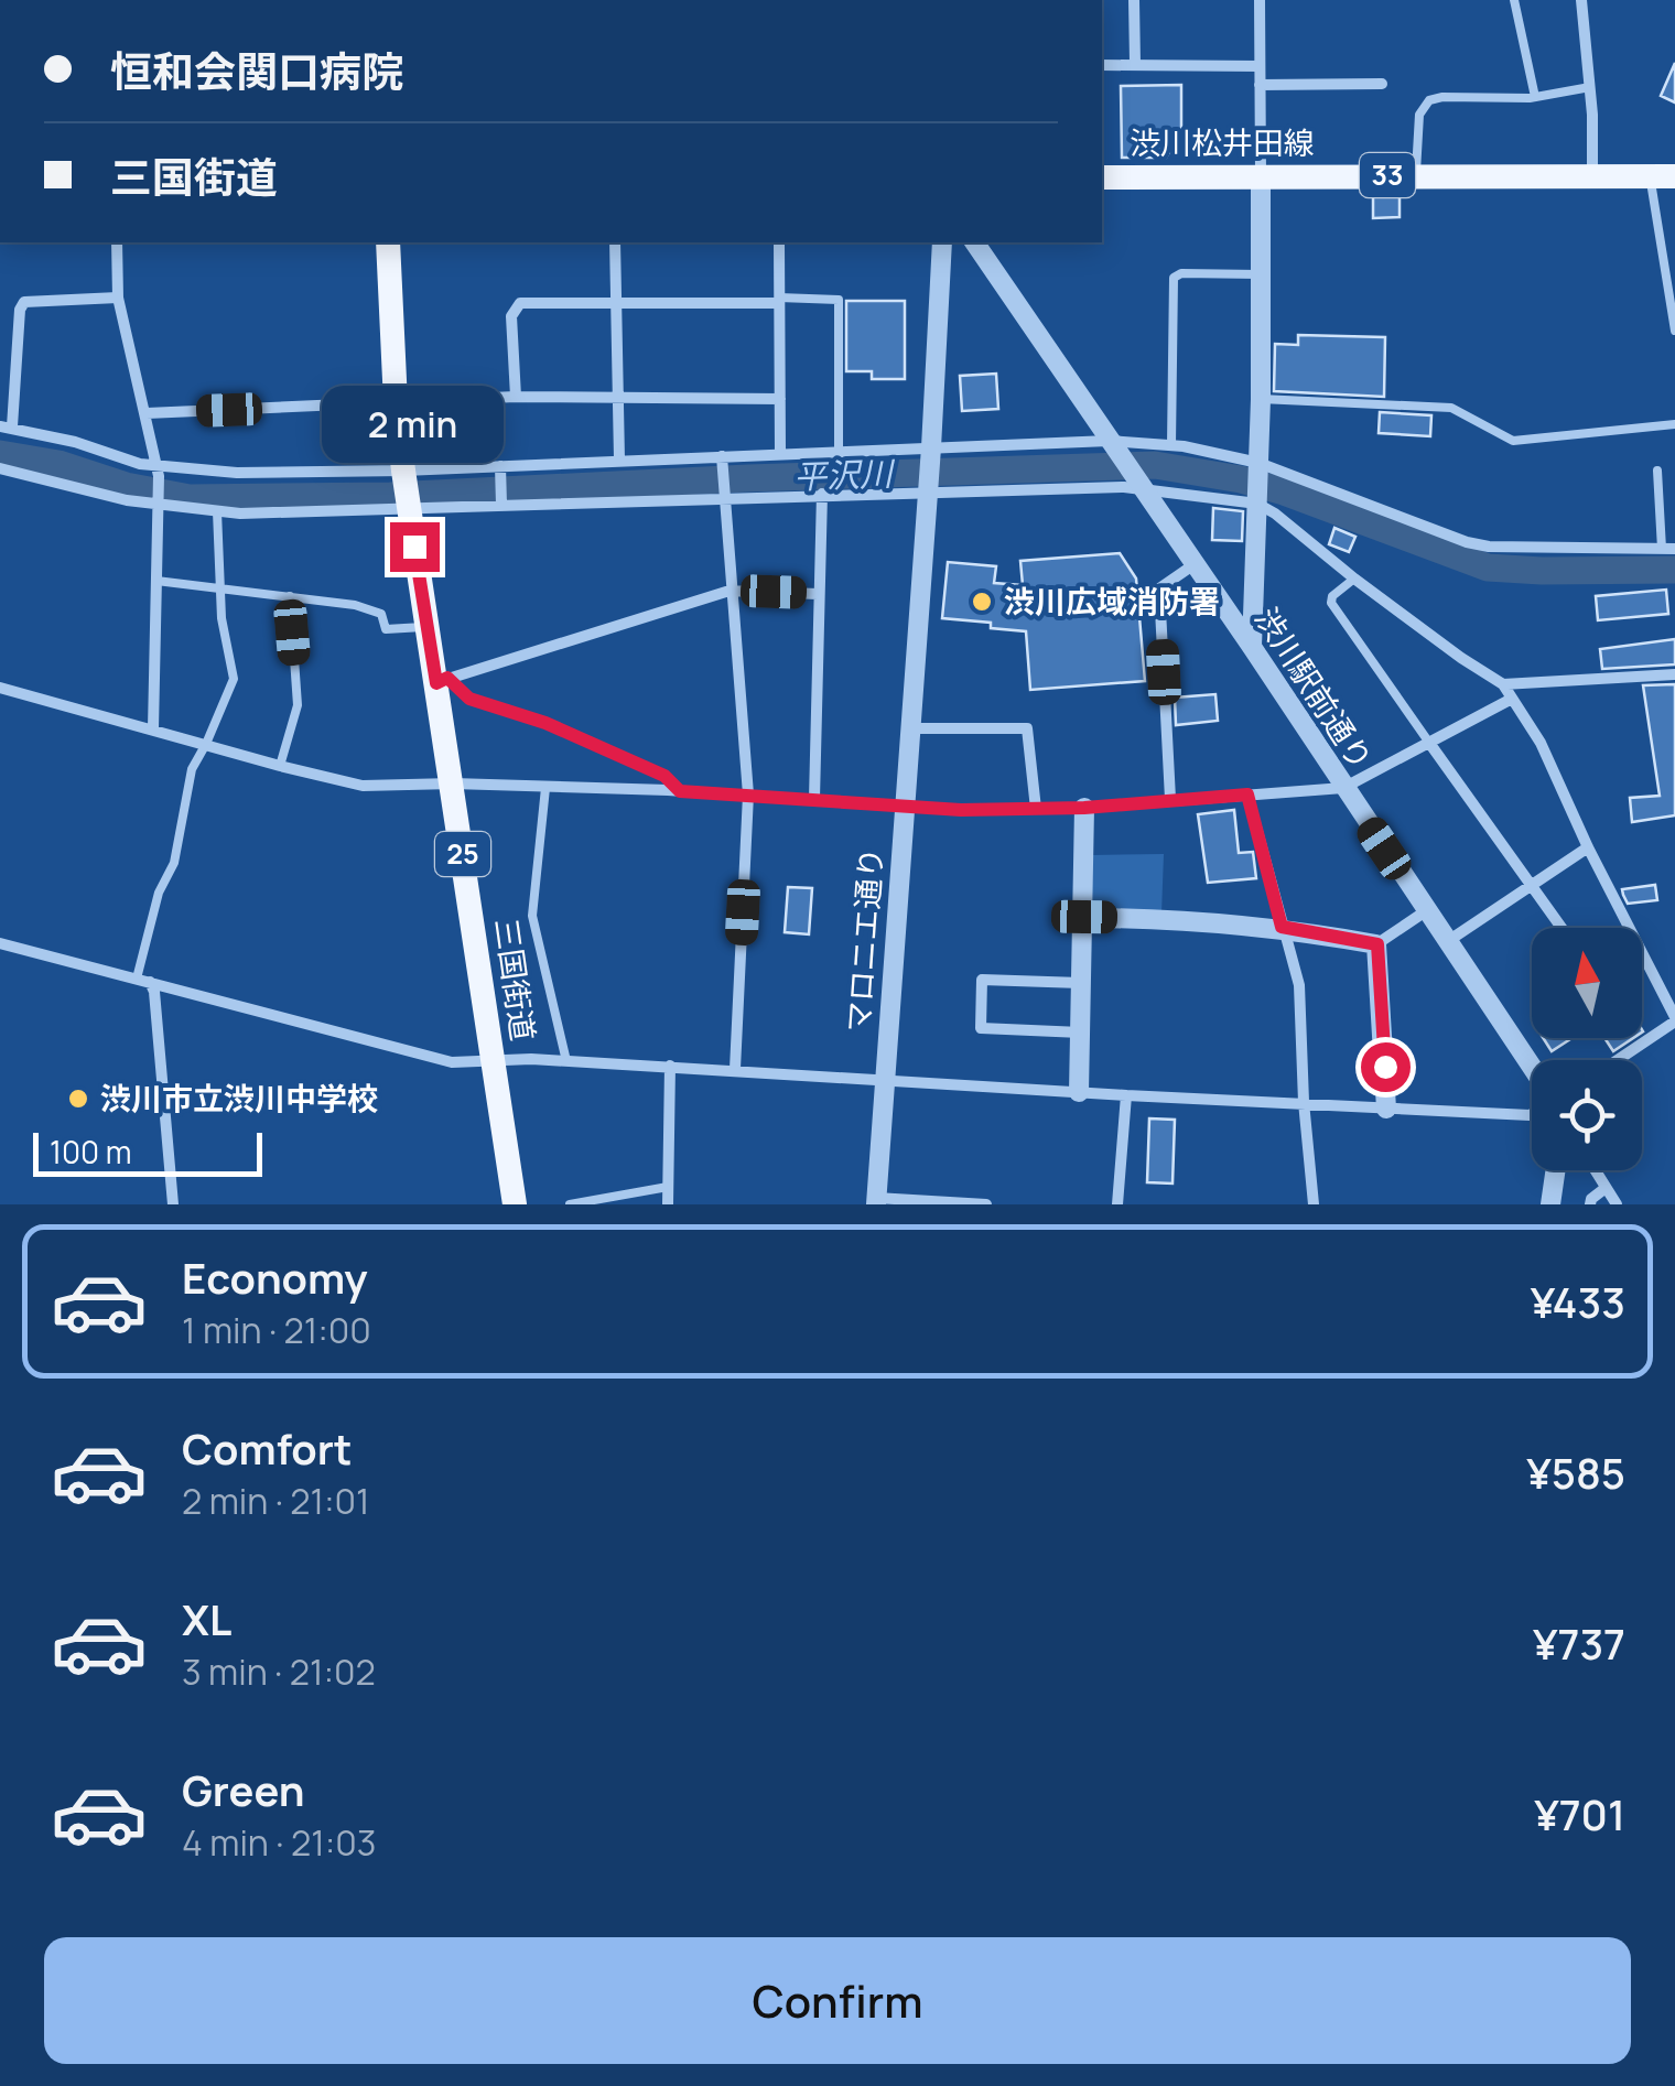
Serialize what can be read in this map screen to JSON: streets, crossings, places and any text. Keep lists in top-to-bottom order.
{
  "streets": {
    "main road": [
      "渋川松井田線",
      "33",
      "25",
      "三国街道"
    ],
    "street": ["渋川駅前通り", "マロニエ通り"]
  },
  "water": ["平沢川"],
  "places": ["渋川広域消防署", "渋川市立渋川中学校"],
  "scale_bar": "100 m",
  "north": "top",
  "page": {
    "banner": ["恒和会関口病院", "三国街道"],
    "bubble": "2 min",
    "scale": "100 m",
    "list": [
      {
        "name": "Economy",
        "note": "1 min · 21:00",
        "value": "¥433"
      },
      {
        "name": "Comfort",
        "note": "2 min · 21:01",
        "value": "¥585"
      },
      {
        "name": "XL",
        "note": "3 min · 21:02",
        "value": "¥737"
      },
      {
        "name": "Green",
        "note": "4 min · 21:03",
        "value": "¥701"
      }
    ],
    "buttons": "Confirm"
  }
}
